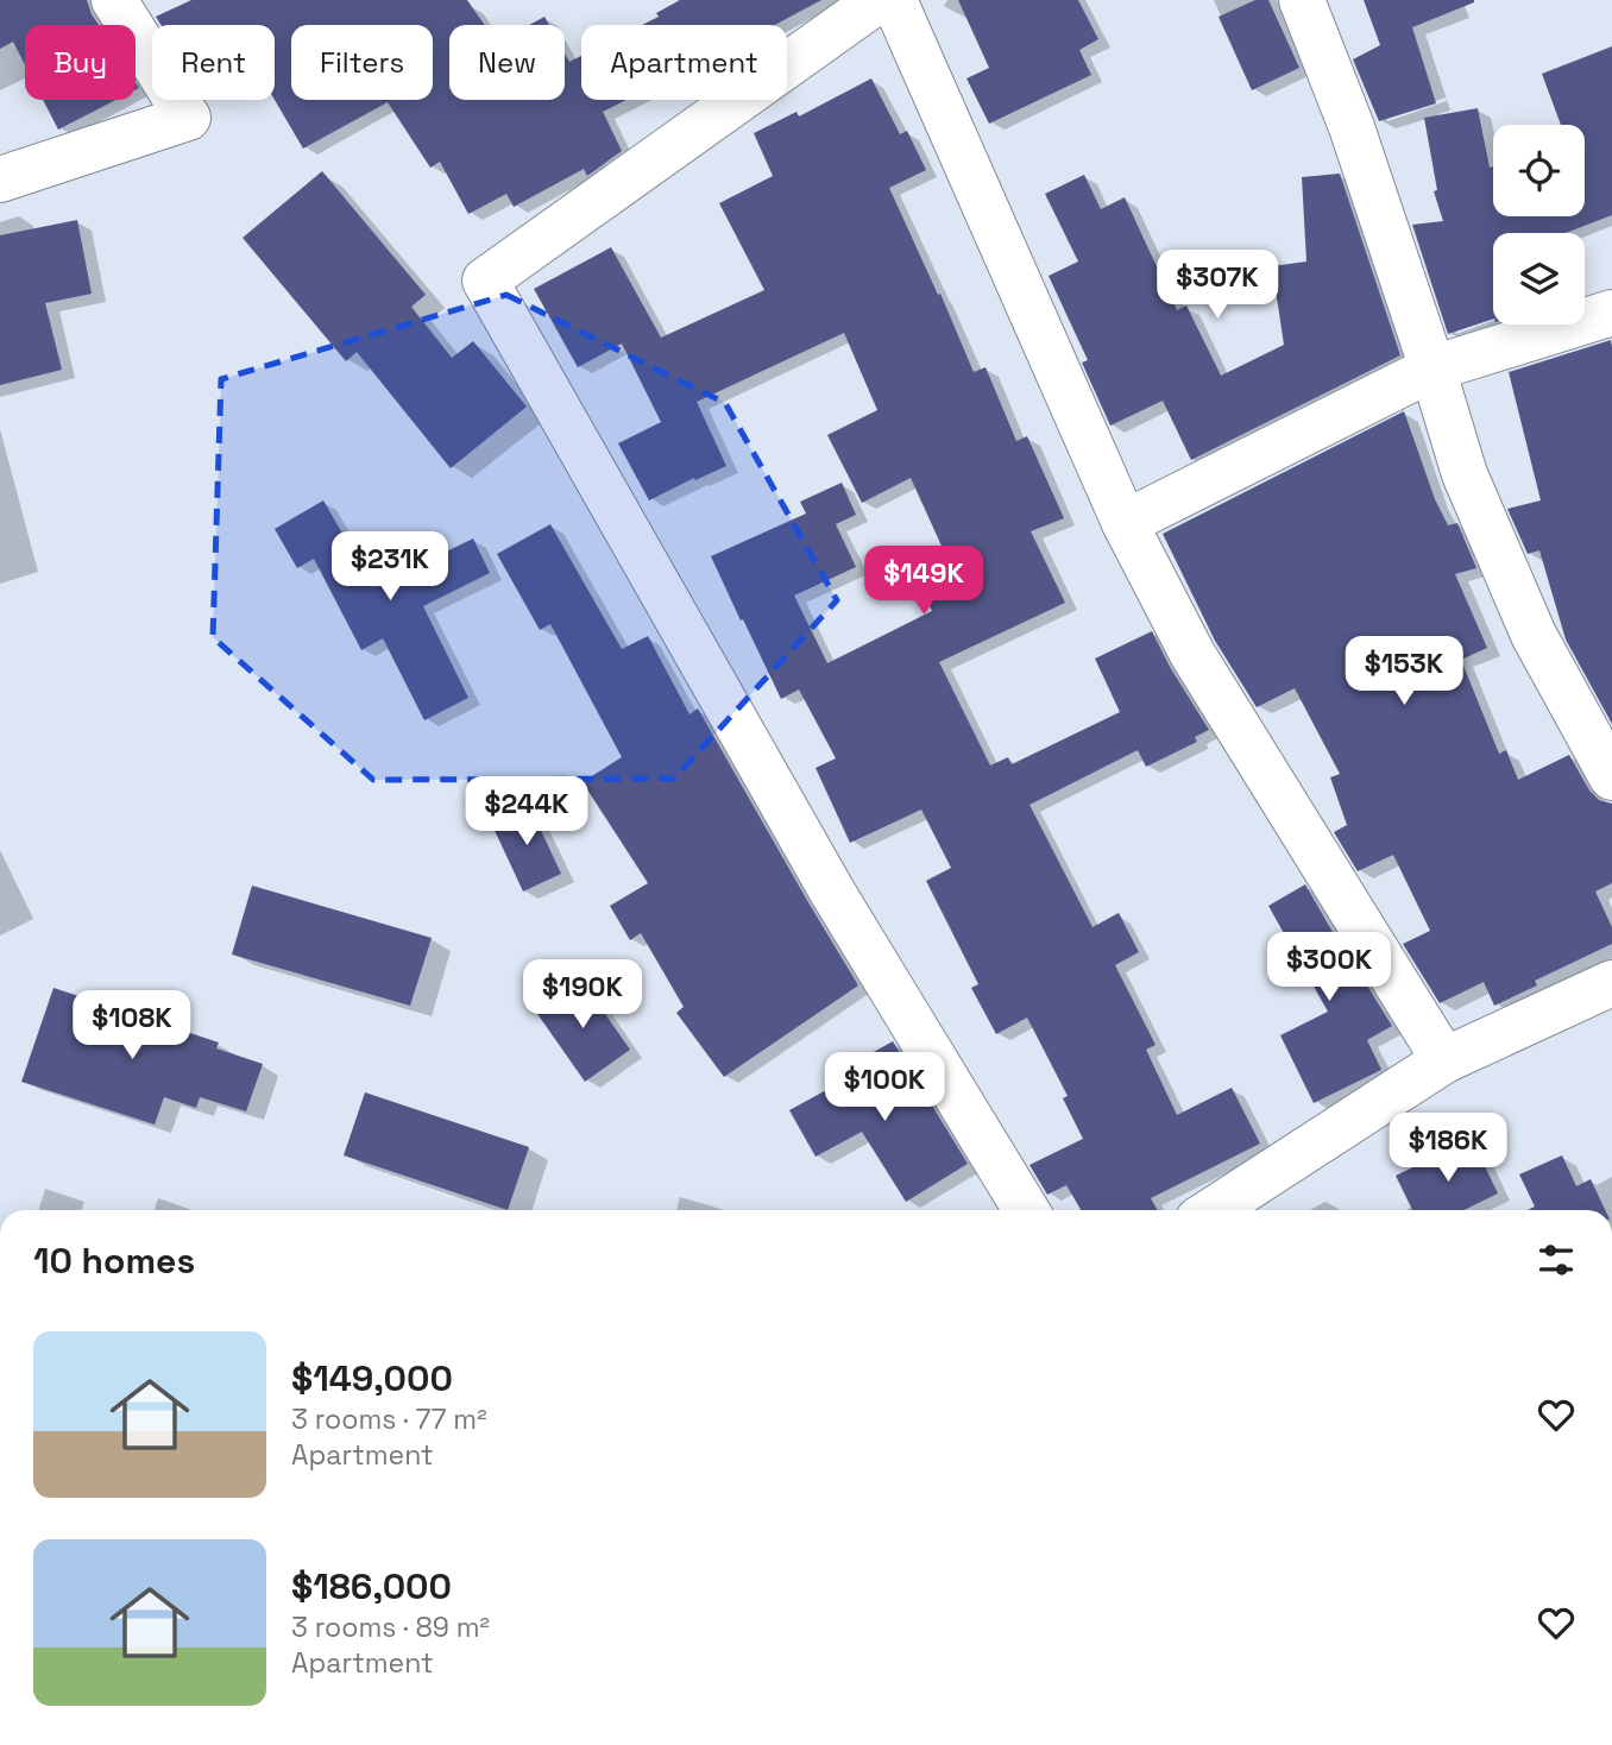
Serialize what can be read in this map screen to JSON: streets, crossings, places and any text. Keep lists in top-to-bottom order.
{
  "page": {
    "chip": [
      "Buy",
      "Rent",
      "Filters",
      "New",
      "Apartment"
    ],
    "price": [
      "$307K",
      "$231K",
      "$149K",
      "$153K",
      "$244K",
      "$300K",
      "$190K",
      "$108K",
      "$100K",
      "$186K"
    ],
    "heading": "10 homes",
    "list": [
      {
        "name": "$149,000",
        "note": "3 rooms · 77 m² · Apartment"
      },
      {
        "name": "$186,000",
        "note": "3 rooms · 89 m² · Apartment"
      }
    ]
  }
}
